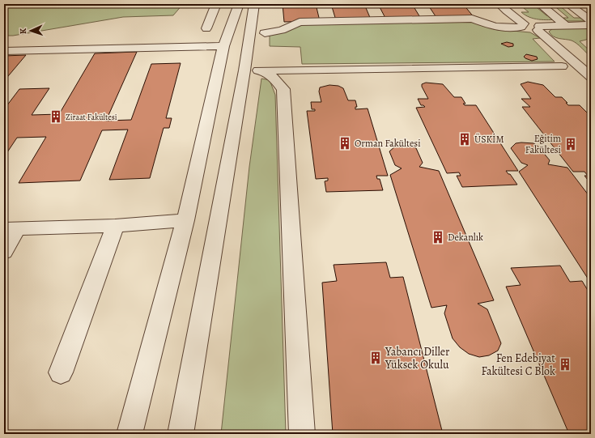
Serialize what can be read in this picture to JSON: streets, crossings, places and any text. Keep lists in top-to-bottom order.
{
  "places": {
    "building": [
      "Ziraat Fakültesi",
      "ÜSKİM",
      "Orman Fakültesi",
      "Eğitim Fakültesi",
      "Dekanlık",
      "Yabancı Diller Yüksek Okulu",
      "Fen Edebiyat Fakültesi C Blok"
    ]
  },
  "north": "left"
}
